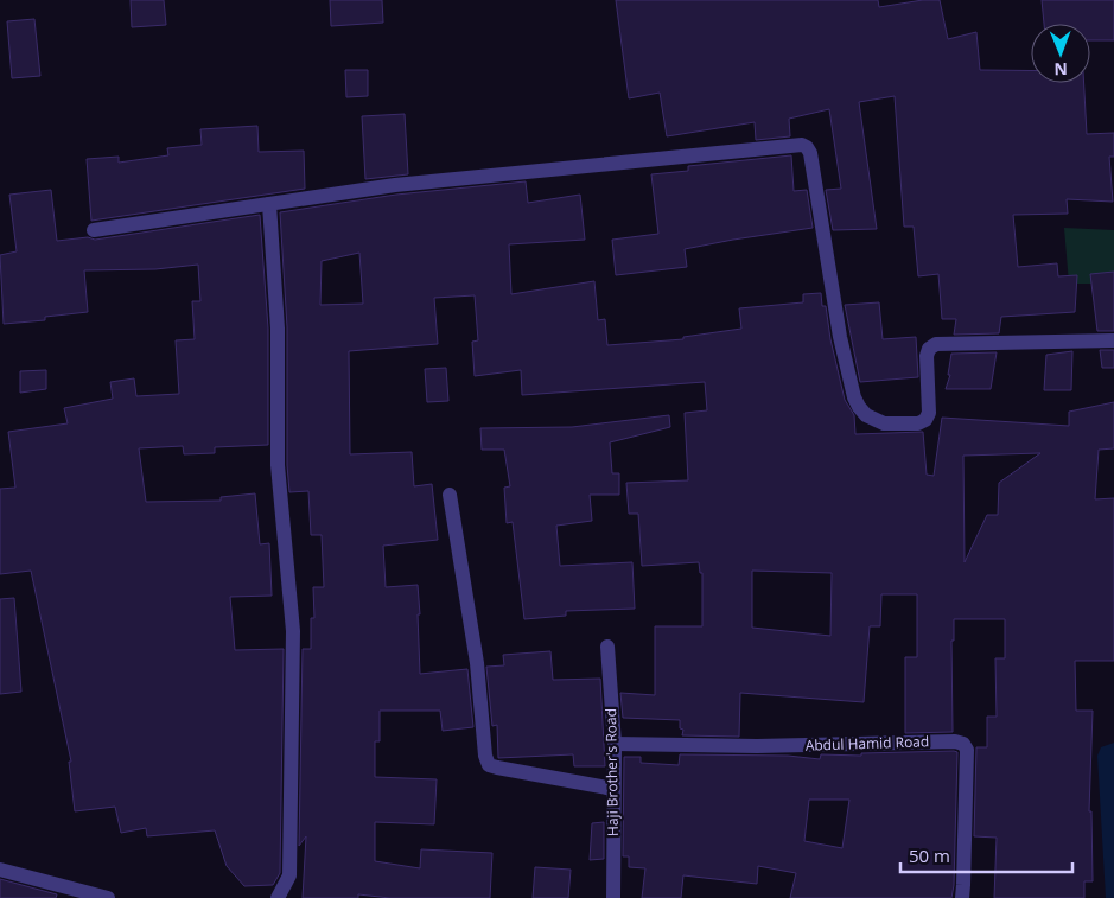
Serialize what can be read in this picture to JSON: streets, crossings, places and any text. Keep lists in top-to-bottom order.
{
  "streets": {
    "street": ["Abdul Hamid Road", "Haji Brother's Road"]
  },
  "crossings": [
    ["Abdul Hamid Road", "Haji Brother's Road"]
  ],
  "scale_bar": "50 m",
  "north": "bottom"
}
